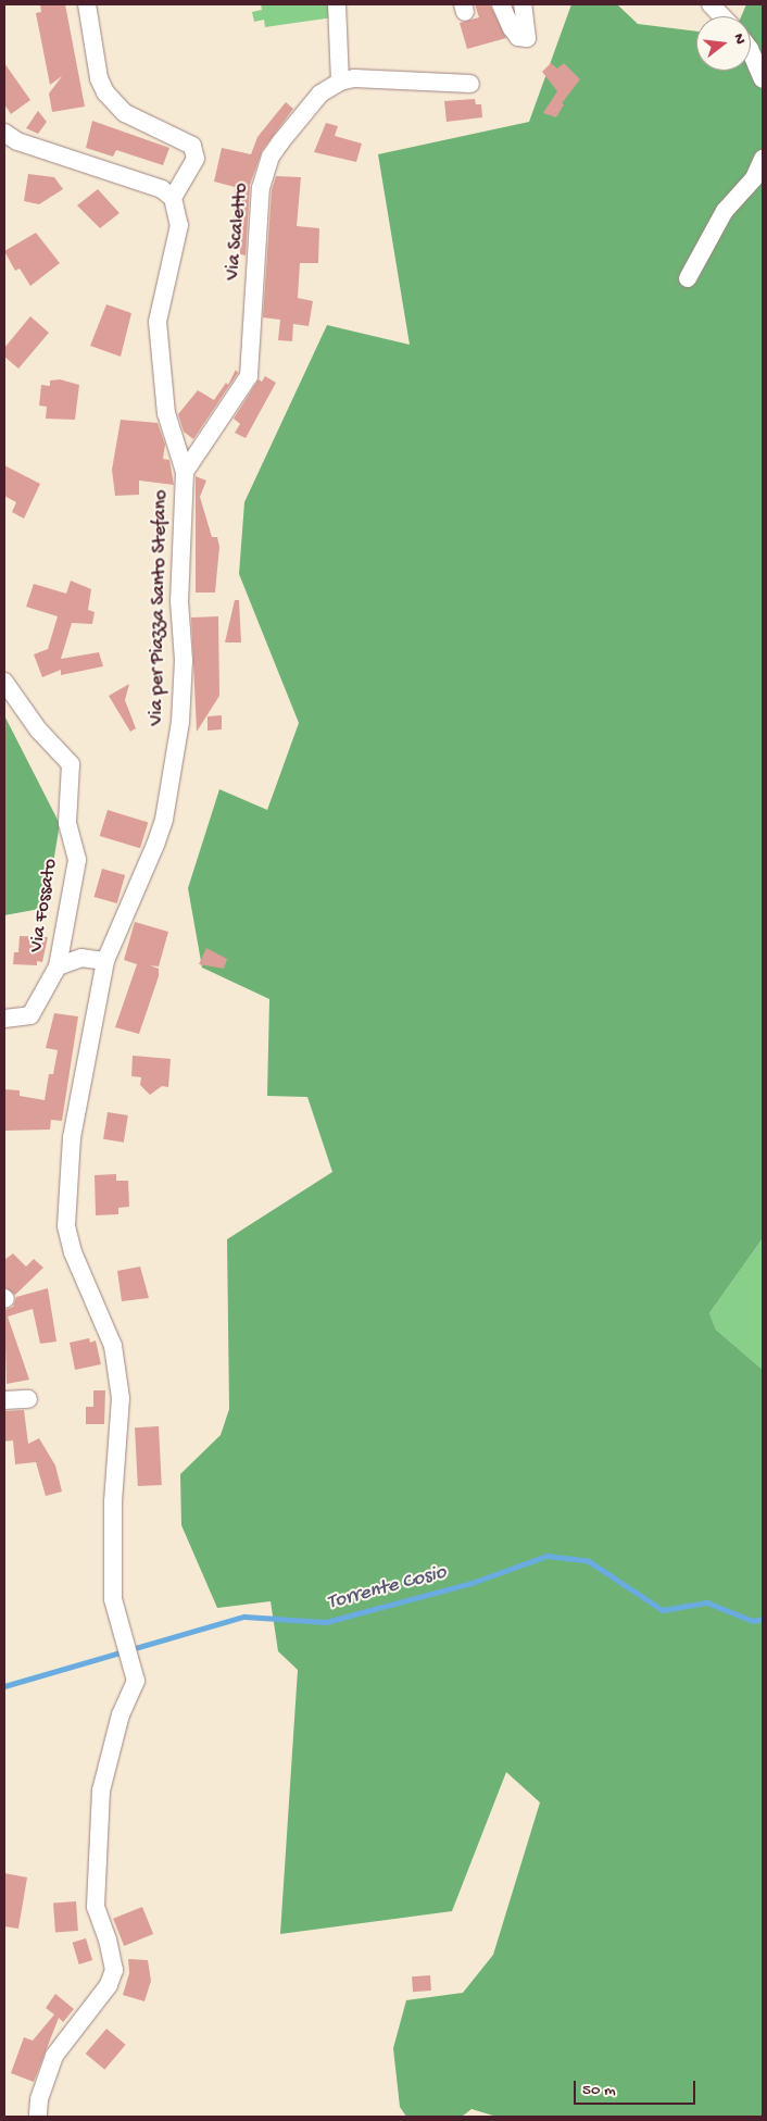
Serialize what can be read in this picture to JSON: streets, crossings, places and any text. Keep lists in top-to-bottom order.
{
  "streets": {
    "street": ["Via Scaletto", "Via per Piazza Santo Stefano", "Via Fossato"]
  },
  "crossings": [
    ["Via Scaletto", "Via per Piazza Santo Stefano"]
  ],
  "water": ["Torrente Cosio"],
  "scale_bar": "50 m",
  "north": "right"
}
